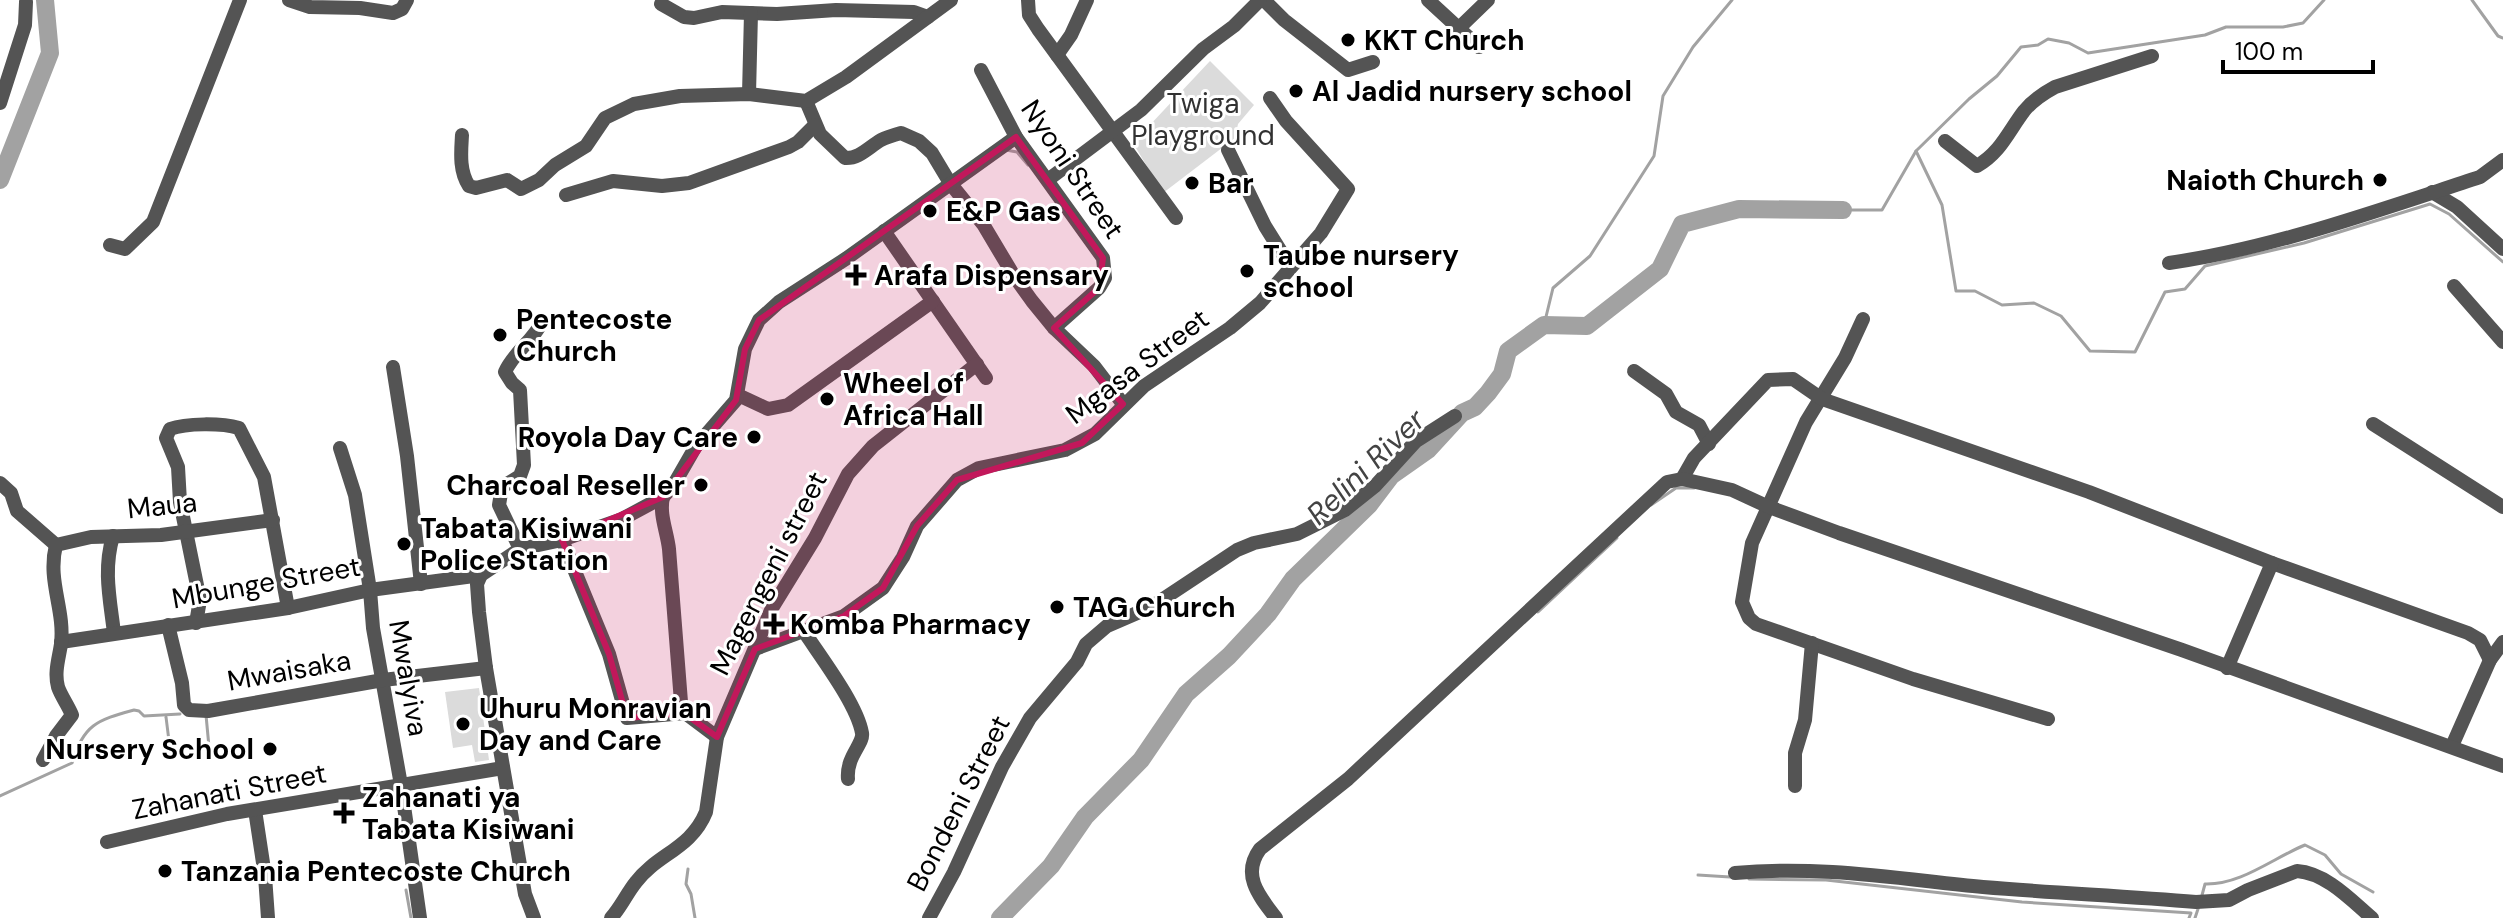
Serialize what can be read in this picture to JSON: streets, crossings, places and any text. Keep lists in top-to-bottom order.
{
  "streets": {
    "street": [
      "Nyoni Street",
      "Mgasa Street",
      "Maua",
      "Magengeni street",
      "Mbunge Street",
      "Mwaisaka",
      "Mwalyiva",
      "Zahanati Street",
      "Bondeni Street"
    ]
  },
  "crossings": [
    ["Mgasa Street", "Magengeni street"],
    ["Mbunge Street", "Mwaisaka"],
    ["Mbunge Street", "Mwalyiva"],
    ["Mwaisaka", "Mwalyiva"],
    ["Mwalyiva", "Zahanati Street"]
  ],
  "water": ["Relini River"],
  "parks": ["Twiga Playground"],
  "places": {
    "other": [
      "KKT Church",
      "Al Jadid nursery school",
      "Naioth Church",
      "Bar",
      "E&P Gas",
      "Taube nursery school",
      "Pentecoste Church",
      "Wheel of Africa Hall",
      "Royola Day Care",
      "Charcoal Reseller",
      "Tabata Kisiwani Police Station",
      "TAG Church",
      "Uhuru Monravian Day and Care",
      "Nursery School",
      "Tanzania Pentecoste Church"
    ],
    "health": ["Arafa Dispensary", "Komba Pharmacy", "Zahanati ya Tabata Kisiwani"]
  },
  "scale_bar": "100 m"
}
